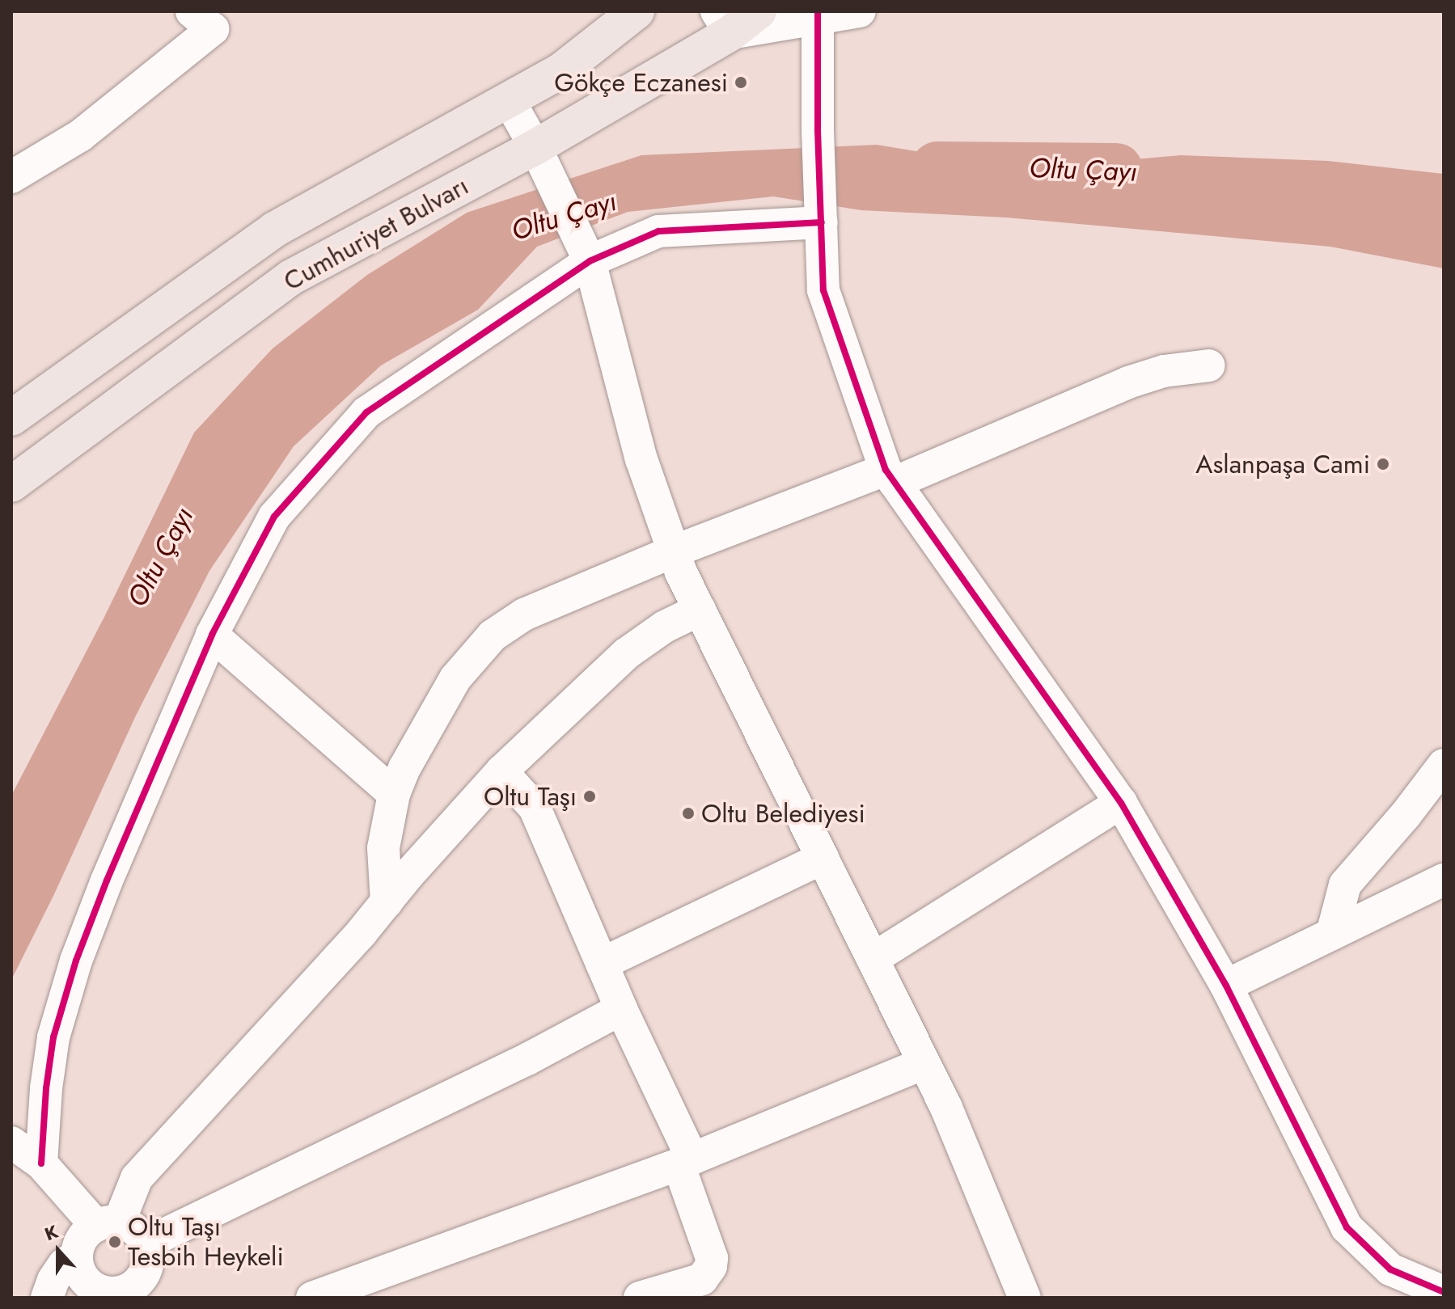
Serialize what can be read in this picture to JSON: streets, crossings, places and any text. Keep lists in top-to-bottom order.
{
  "streets": {
    "main road": ["Cumhuriyet Bulvarı"]
  },
  "water": ["Oltu Çayı"],
  "places": [
    "Gökçe Eczanesi",
    "Aslanpaşa Cami",
    "Oltu Taşı",
    "Oltu Belediyesi",
    "Oltu Taşı Tesbih Heykeli"
  ],
  "north": "top"
}
